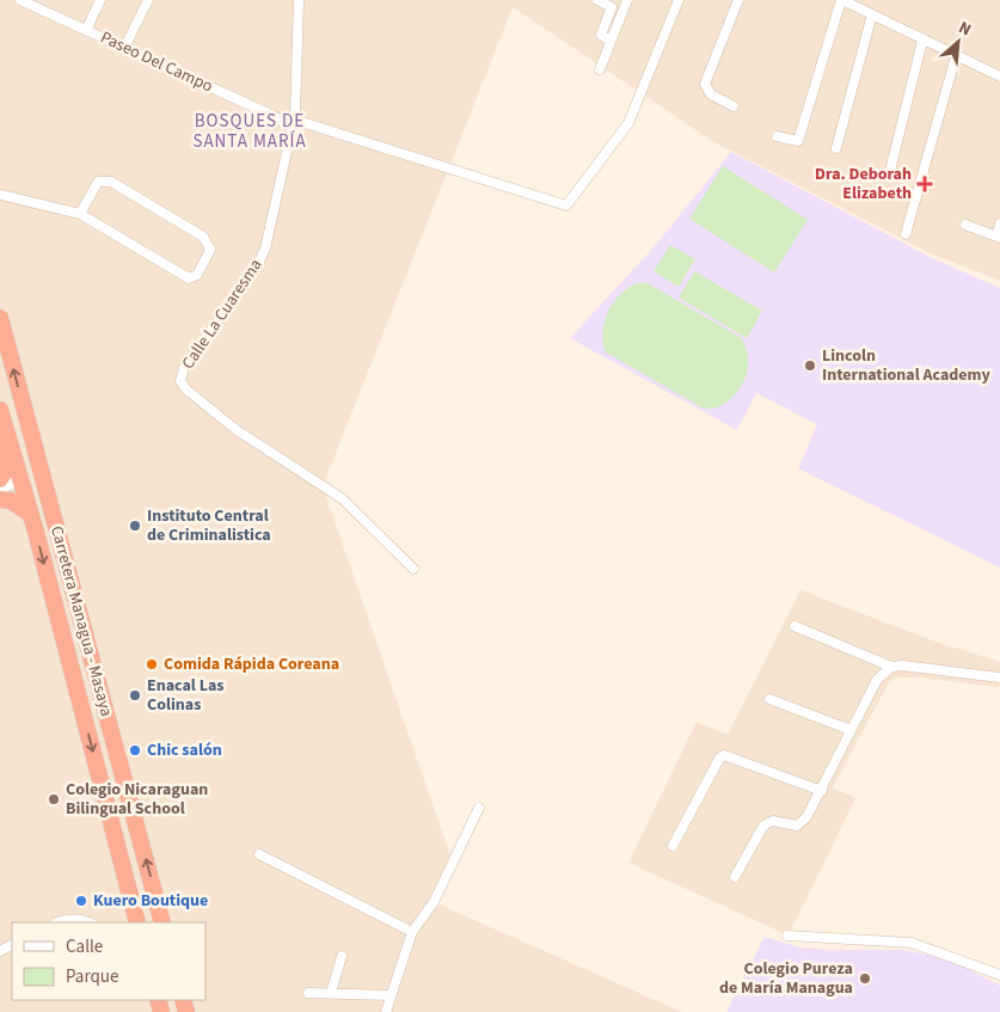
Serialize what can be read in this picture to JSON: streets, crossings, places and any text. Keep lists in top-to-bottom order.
{
  "streets": {
    "highway": ["Carretera Managua - Masaya"],
    "street": ["Paseo Del Campo", "Calle La Cuaresma"]
  },
  "crossings": [
    ["Paseo Del Campo", "Calle La Cuaresma"]
  ],
  "districts": ["BOSQUES DE SANTA MARÍA"],
  "places": {
    "health": ["Dra. Deborah Elizabeth"],
    "other": [
      "Lincoln International Academy",
      "Instituto Central de Criminalistica",
      "Comida Rápida Coreana",
      "Enacal Las Colinas",
      "Chic salón",
      "Colegio Nicaraguan Bilingual School",
      "Kuero Boutique",
      "Colegio Pureza de María Managua"
    ]
  },
  "legend": ["Calle", "Parque"],
  "north": "top right"
}
